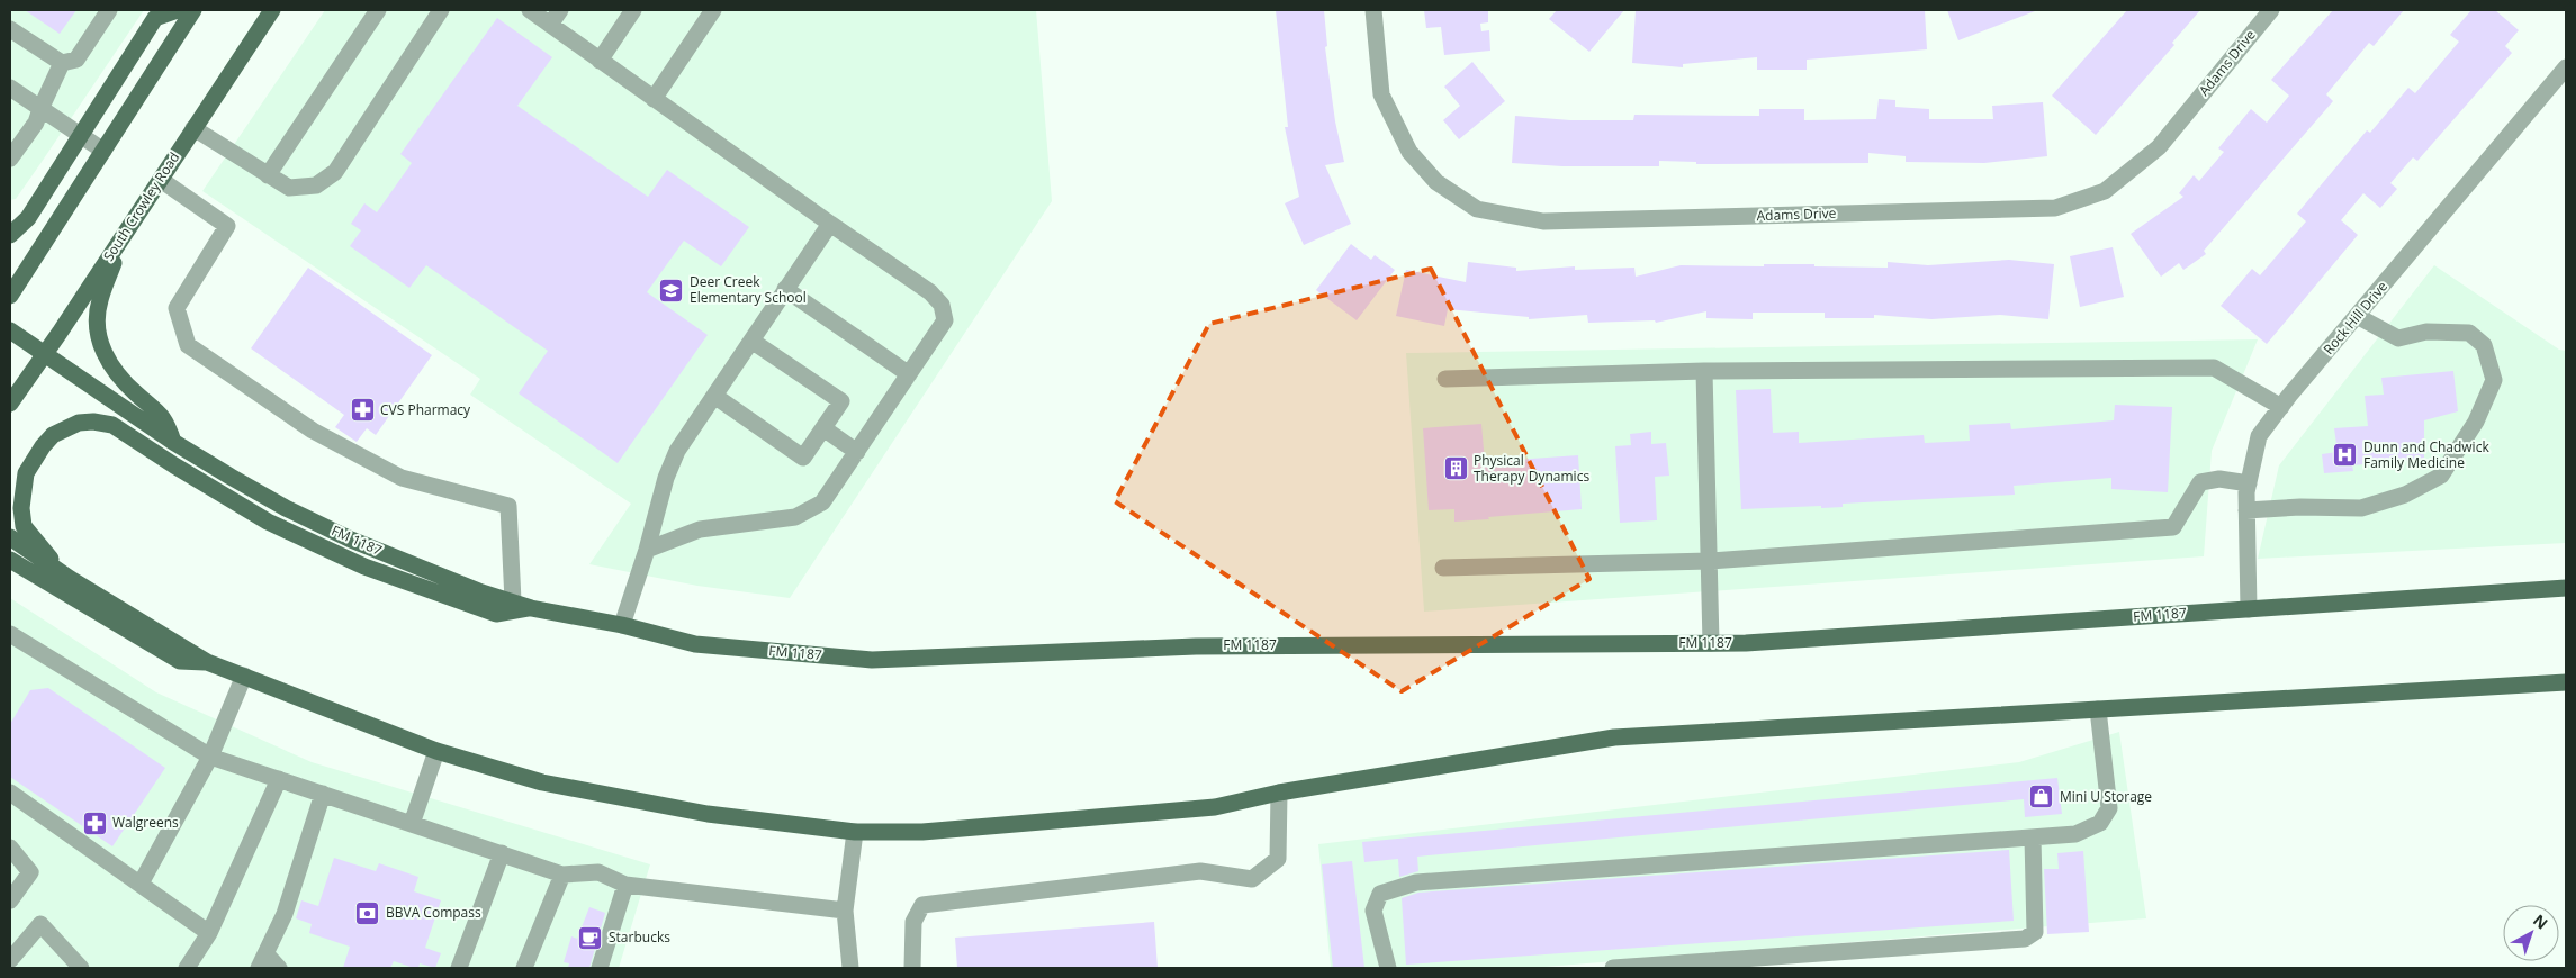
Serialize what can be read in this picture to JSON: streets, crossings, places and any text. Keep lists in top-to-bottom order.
{
  "streets": {
    "main road": ["South Crowley Road", "FM 1187"],
    "street": ["Adams Drive", "Rock Hill Drive"]
  },
  "crossings": [
    ["South Crowley Road", "FM 1187"],
    ["Rock Hill Drive", "FM 1187"]
  ],
  "places": {
    "school or university": ["Deer Creek Elementary School"],
    "pharmacy": ["CVS Pharmacy", "Walgreens"],
    "hospital": ["Dunn and Chadwick Family Medicine"],
    "building": ["Physical Therapy Dynamics"],
    "shop": ["Mini U Storage"],
    "bank": ["BBVA Compass"],
    "cafe": ["Starbucks"]
  },
  "north": "top right"
}
